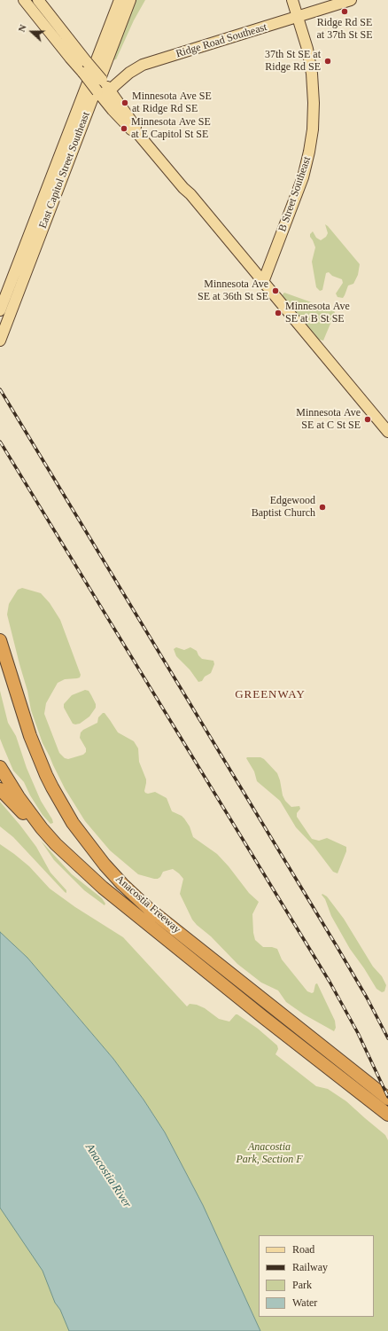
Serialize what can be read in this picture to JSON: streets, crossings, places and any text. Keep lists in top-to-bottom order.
{
  "streets": {
    "highway": ["Anacostia Freeway"],
    "main road": ["Ridge Road Southeast", "East Capitol Street Southeast", "B Street Southeast"]
  },
  "crossings": [
    ["Ridge Road Southeast", "B Street Southeast"]
  ],
  "districts": ["GREENWAY"],
  "water": ["Anacostia River"],
  "parks": ["Anacostia Park, Section F"],
  "places": [
    "Ridge Rd SE at 37th St SE",
    "37th St SE at Ridge Rd SE",
    "Minnesota Ave SE at Ridge Rd SE",
    "Minnesota Ave SE at E Capitol St SE",
    "Minnesota Ave SE at 36th St SE",
    "Minnesota Ave SE at B St SE",
    "Minnesota Ave SE at C St SE",
    "Edgewood Baptist Church"
  ],
  "legend": [
    "Road",
    "Railway",
    "Park",
    "Water"
  ],
  "north": "left"
}
